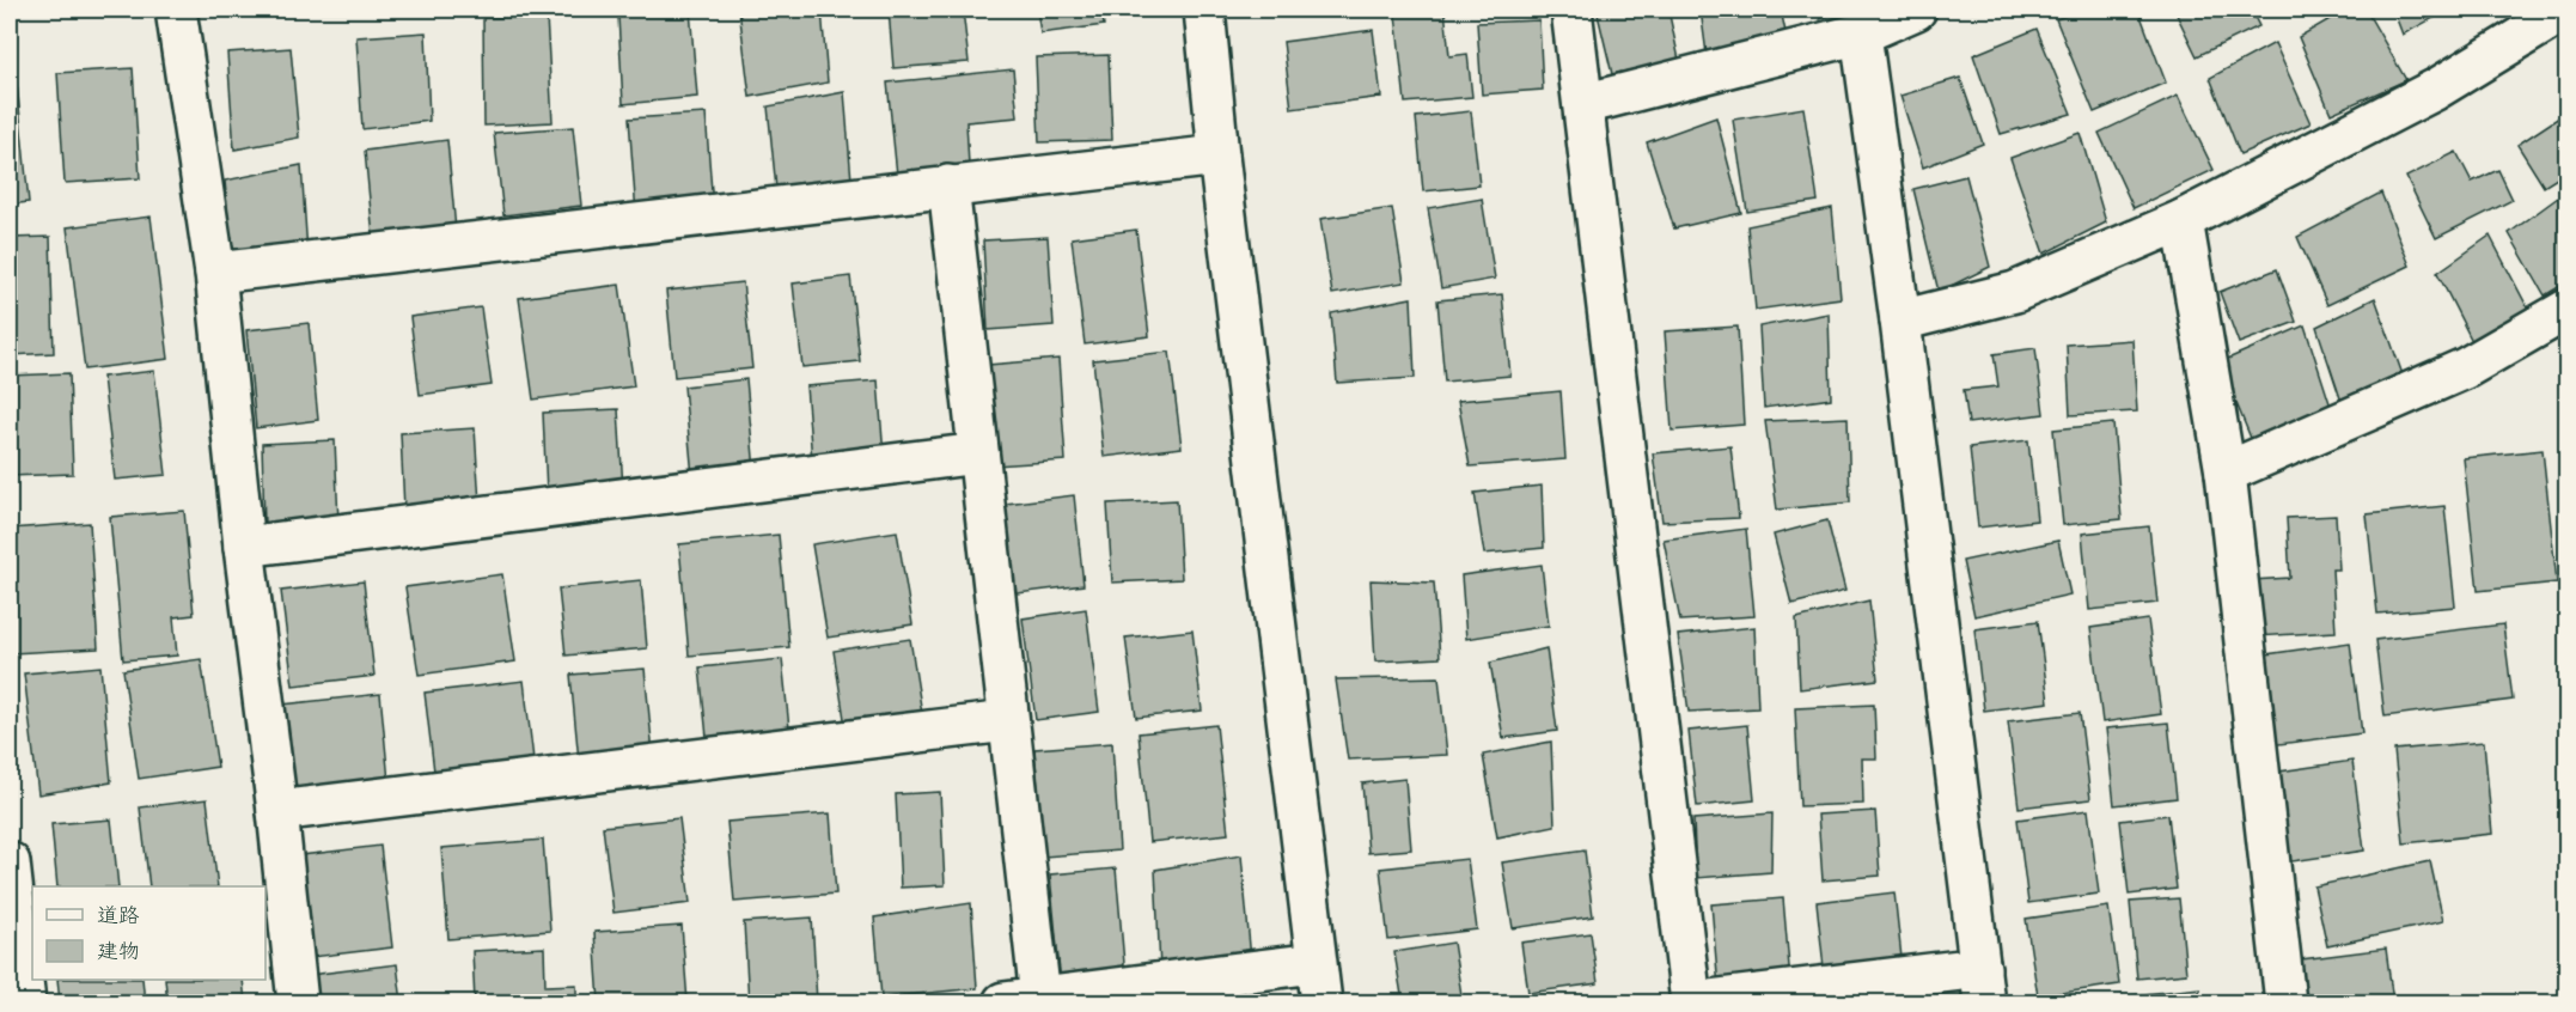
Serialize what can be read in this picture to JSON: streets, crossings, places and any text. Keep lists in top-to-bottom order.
{
  "legend": ["道路", "建物"]
}
